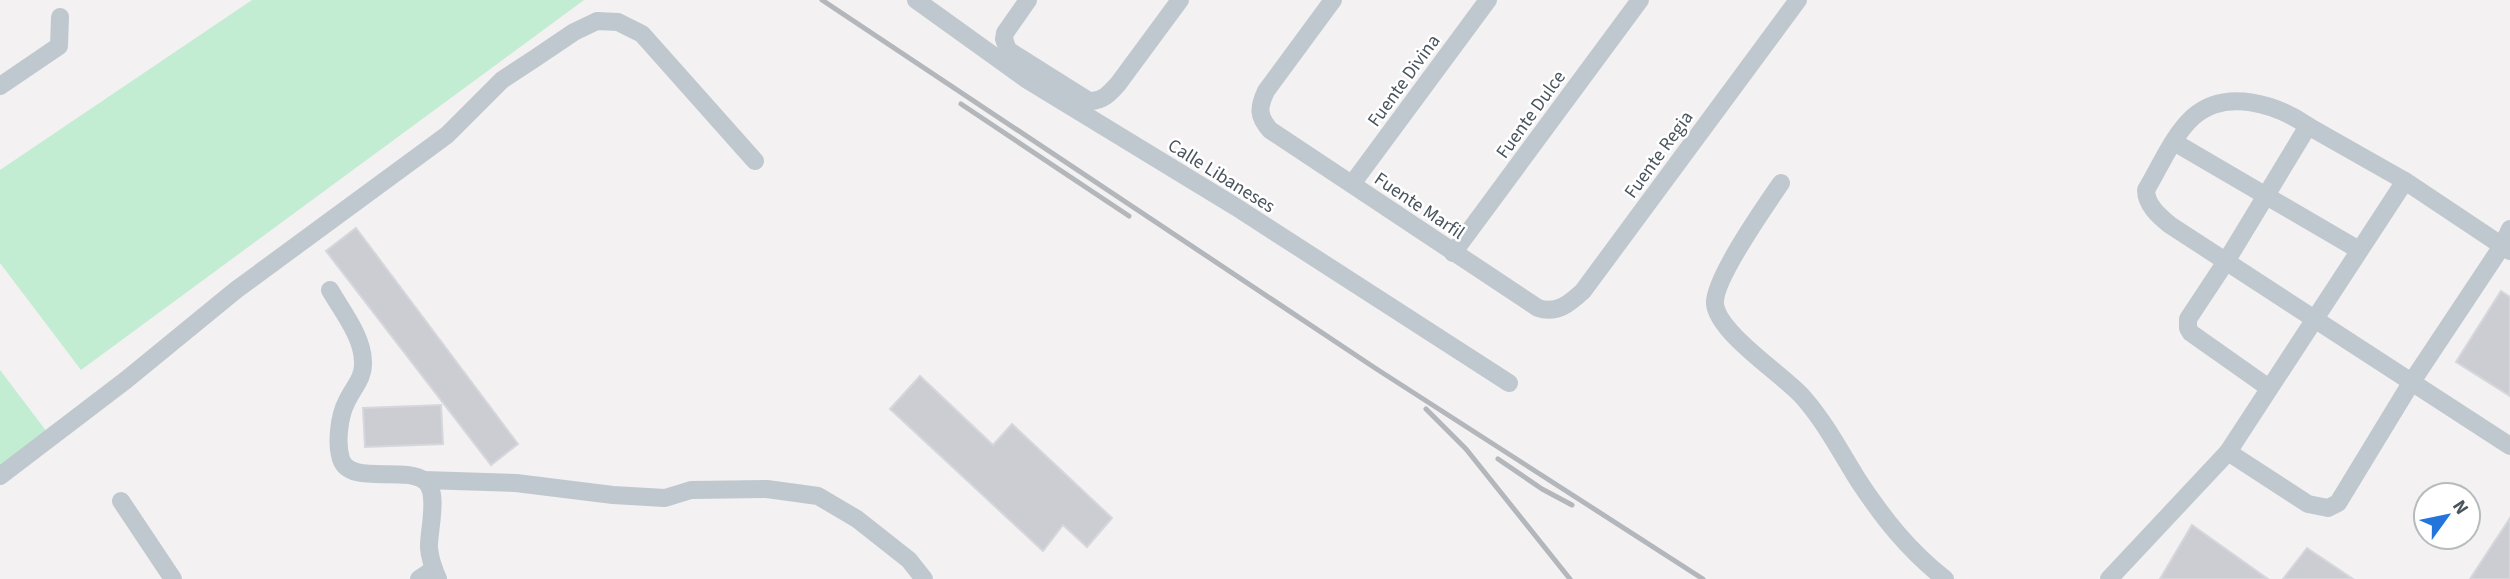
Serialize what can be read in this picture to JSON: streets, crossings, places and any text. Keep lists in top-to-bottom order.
{
  "streets": {
    "street": [
      "Fuente Divina",
      "Fuente Dulce",
      "Fuente Regia",
      "Calle Libaneses",
      "Fuente Marfil"
    ]
  },
  "crossings": [
    ["Fuente Divina", "Fuente Marfil"],
    ["Fuente Dulce", "Fuente Marfil"],
    ["Fuente Regia", "Fuente Marfil"]
  ],
  "north": "top right"
}
